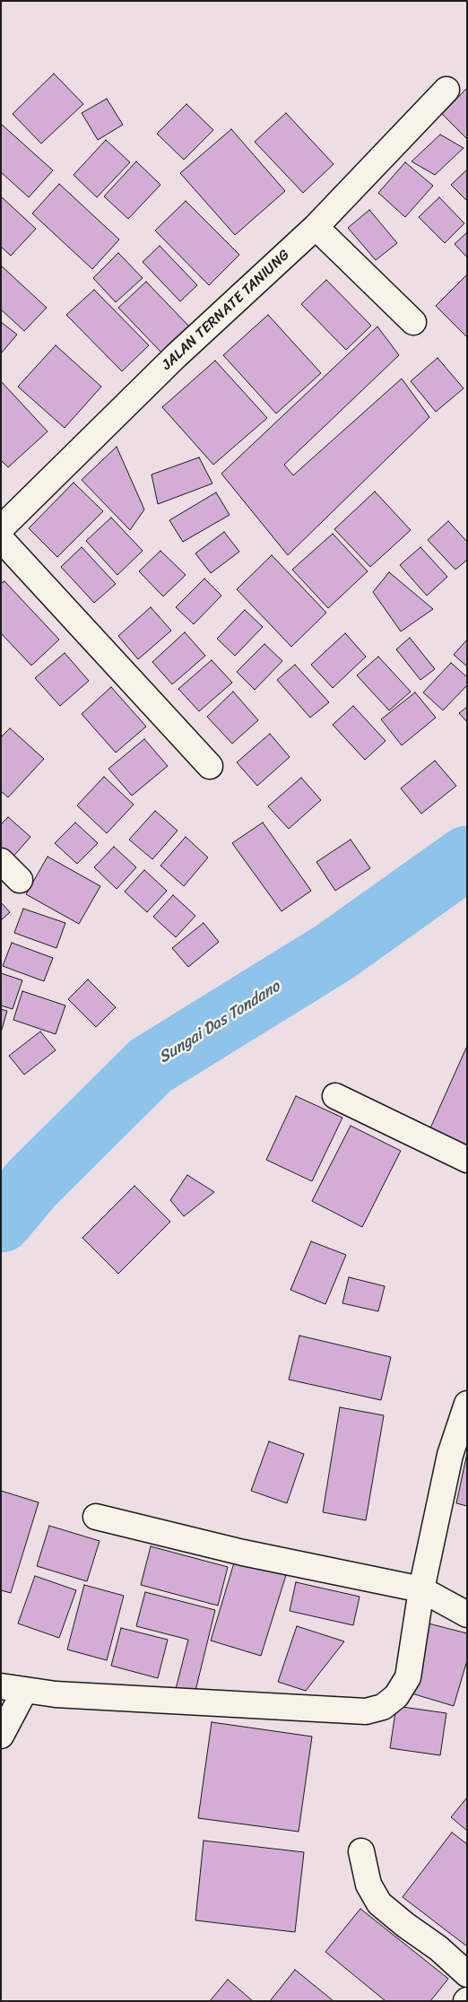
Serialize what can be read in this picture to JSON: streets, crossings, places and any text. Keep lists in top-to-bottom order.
{
  "streets": {
    "street": ["JALAN TERNATE TANIUNG"]
  },
  "water": ["Sungai Das Tondano"]
}
